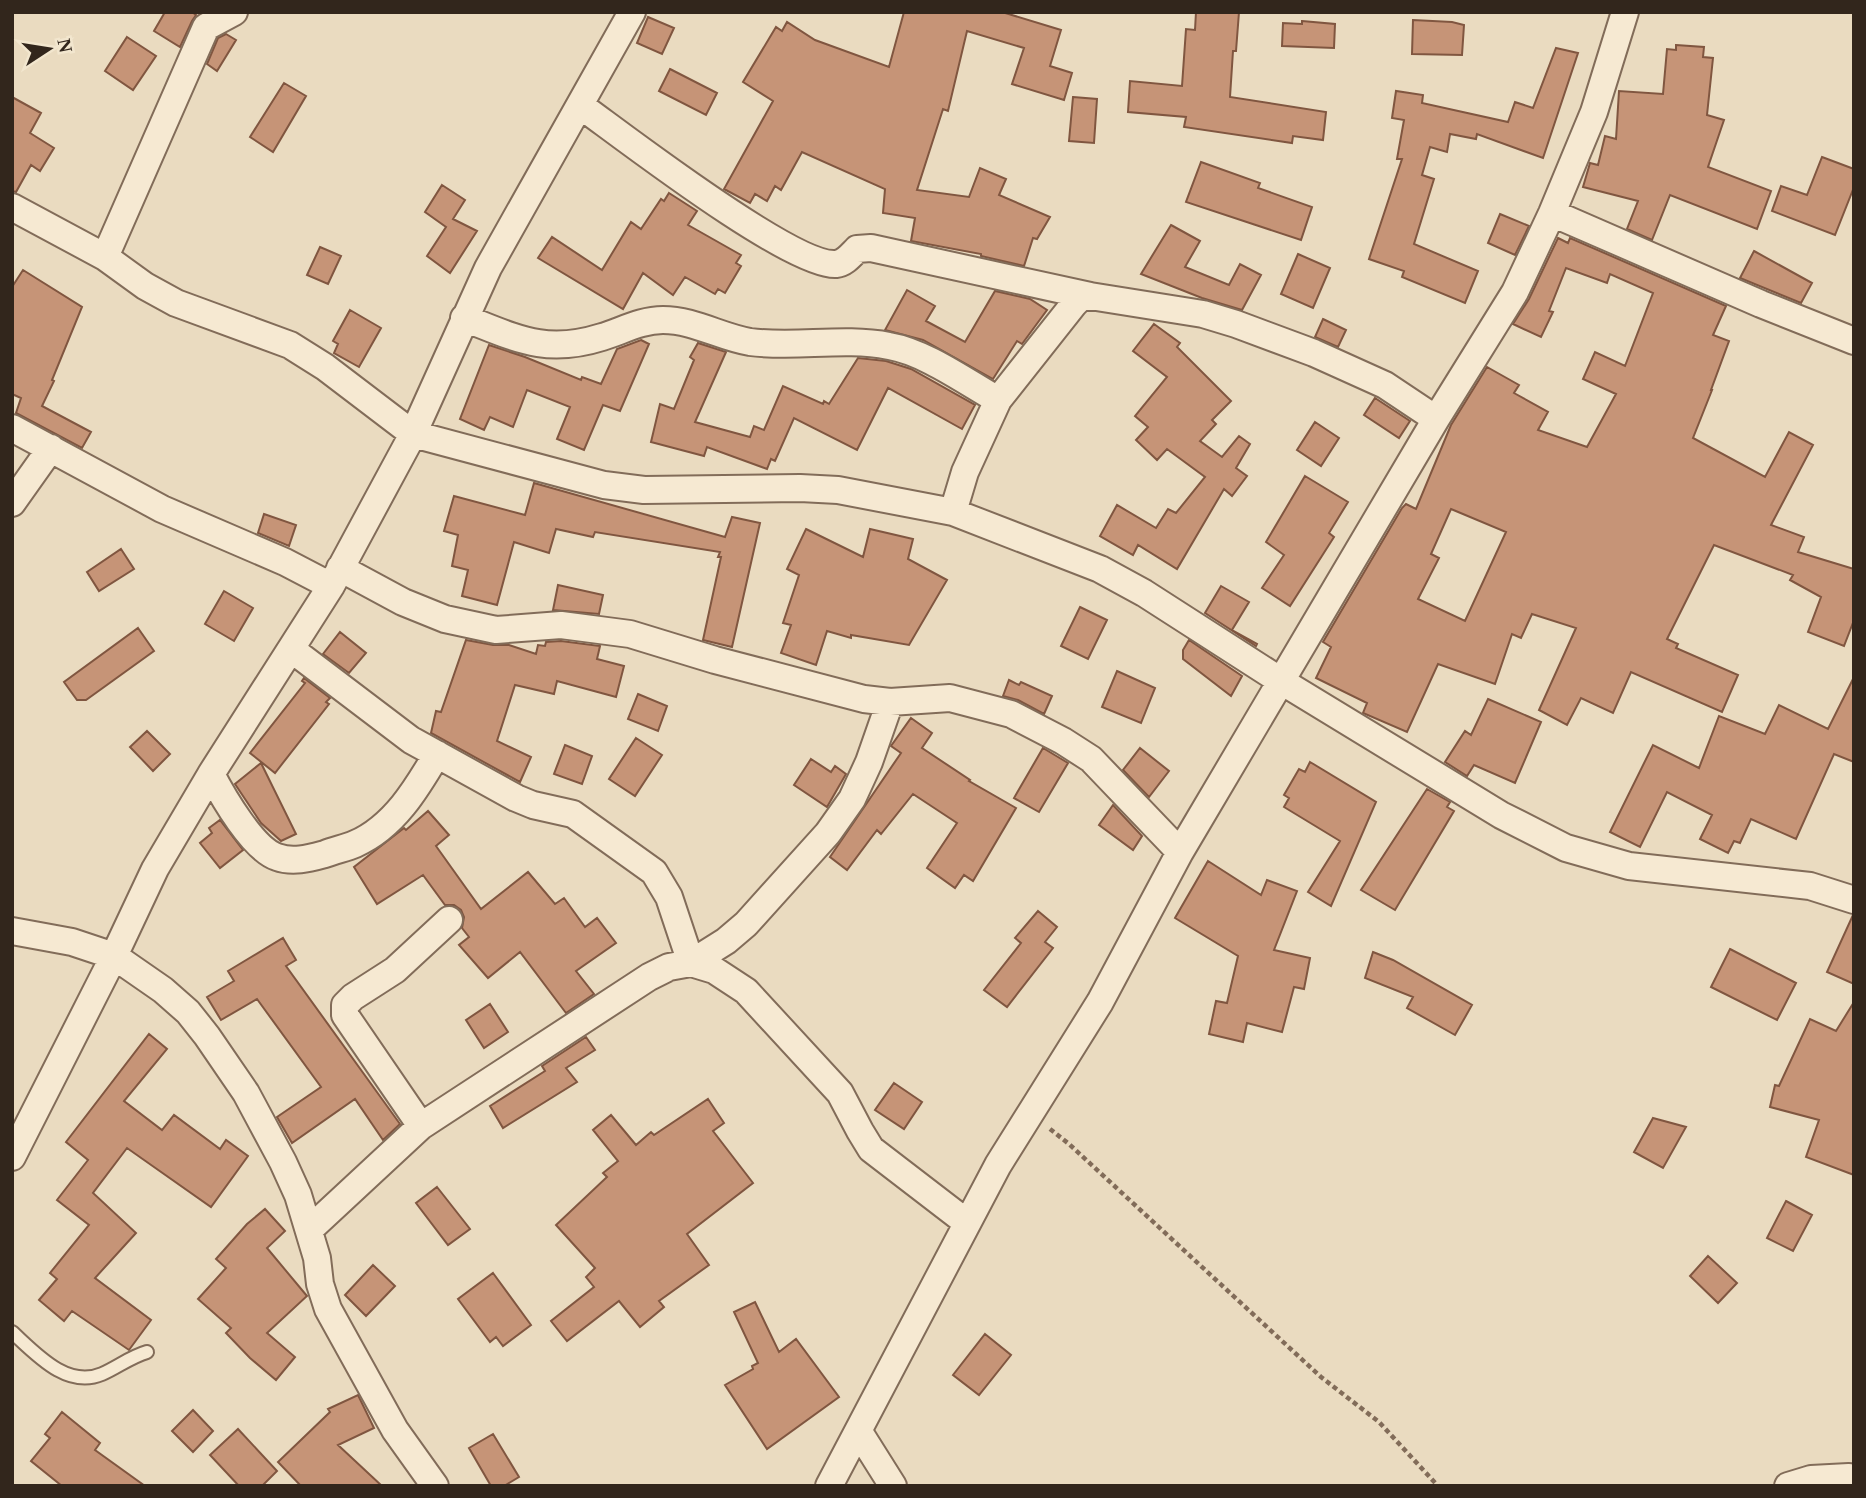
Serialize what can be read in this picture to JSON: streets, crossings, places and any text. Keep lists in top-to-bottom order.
{
  "north": "right"
}
